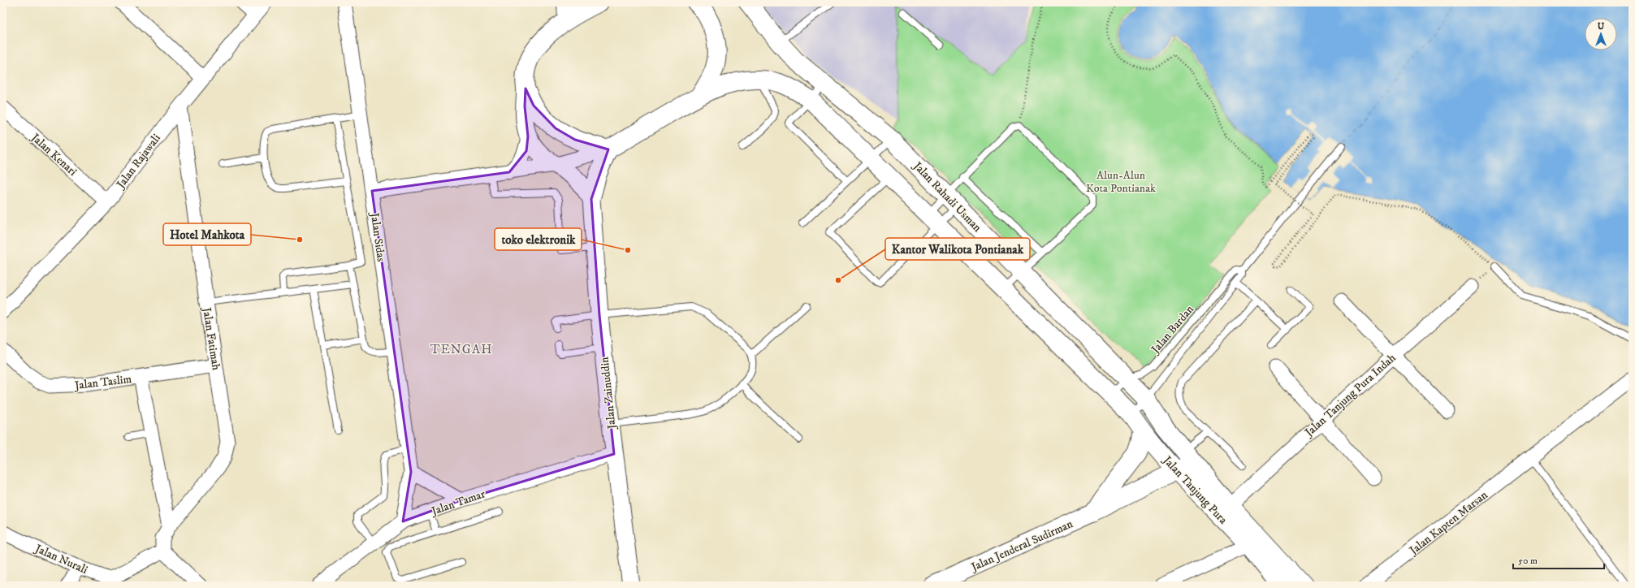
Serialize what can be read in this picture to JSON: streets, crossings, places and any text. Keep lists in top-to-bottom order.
{
  "streets": {
    "highway": ["Jalan Rahadi Usman", "Jalan Tanjung Pura"],
    "street": [
      "Jalan Kenari",
      "Jalan Rajawali",
      "Jalan Sidas",
      "Jalan Fatimah",
      "Jalan Taslim",
      "Jalan Zainuddin",
      "Jalan Tanjung Pura Indah",
      "Jalan Tamar",
      "Jalan Kapten Marsan",
      "Jalan Jenderal Sudirman",
      "Jalan Nurali"
    ],
    "lane": ["Jalan Bardan"]
  },
  "crossings": [
    ["Jalan Kenari", "Jalan Rajawali"],
    ["Jalan Rajawali", "Jalan Fatimah"],
    ["Jalan Rahadi Usman", "Jalan Bardan"],
    ["Jalan Rahadi Usman", "Jalan Tanjung Pura"],
    ["Jalan Sidas", "Jalan Tamar"],
    ["Jalan Bardan", "Jalan Tanjung Pura"],
    ["Jalan Fatimah", "Jalan Taslim"],
    ["Jalan Fatimah", "Jalan Nurali"],
    ["Jalan Zainuddin", "Jalan Tamar"],
    ["Jalan Tanjung Pura Indah", "Jalan Tanjung Pura"],
    ["Jalan Tanjung Pura", "Jalan Jenderal Sudirman"]
  ],
  "districts": ["TENGAH"],
  "parks": ["Alun-Alun Kota Pontianak"],
  "places": ["Hotel Mahkota", "toko elektronik", "Kantor Walikota Pontianak"],
  "scale_bar": "50 m",
  "north": "top"
}
